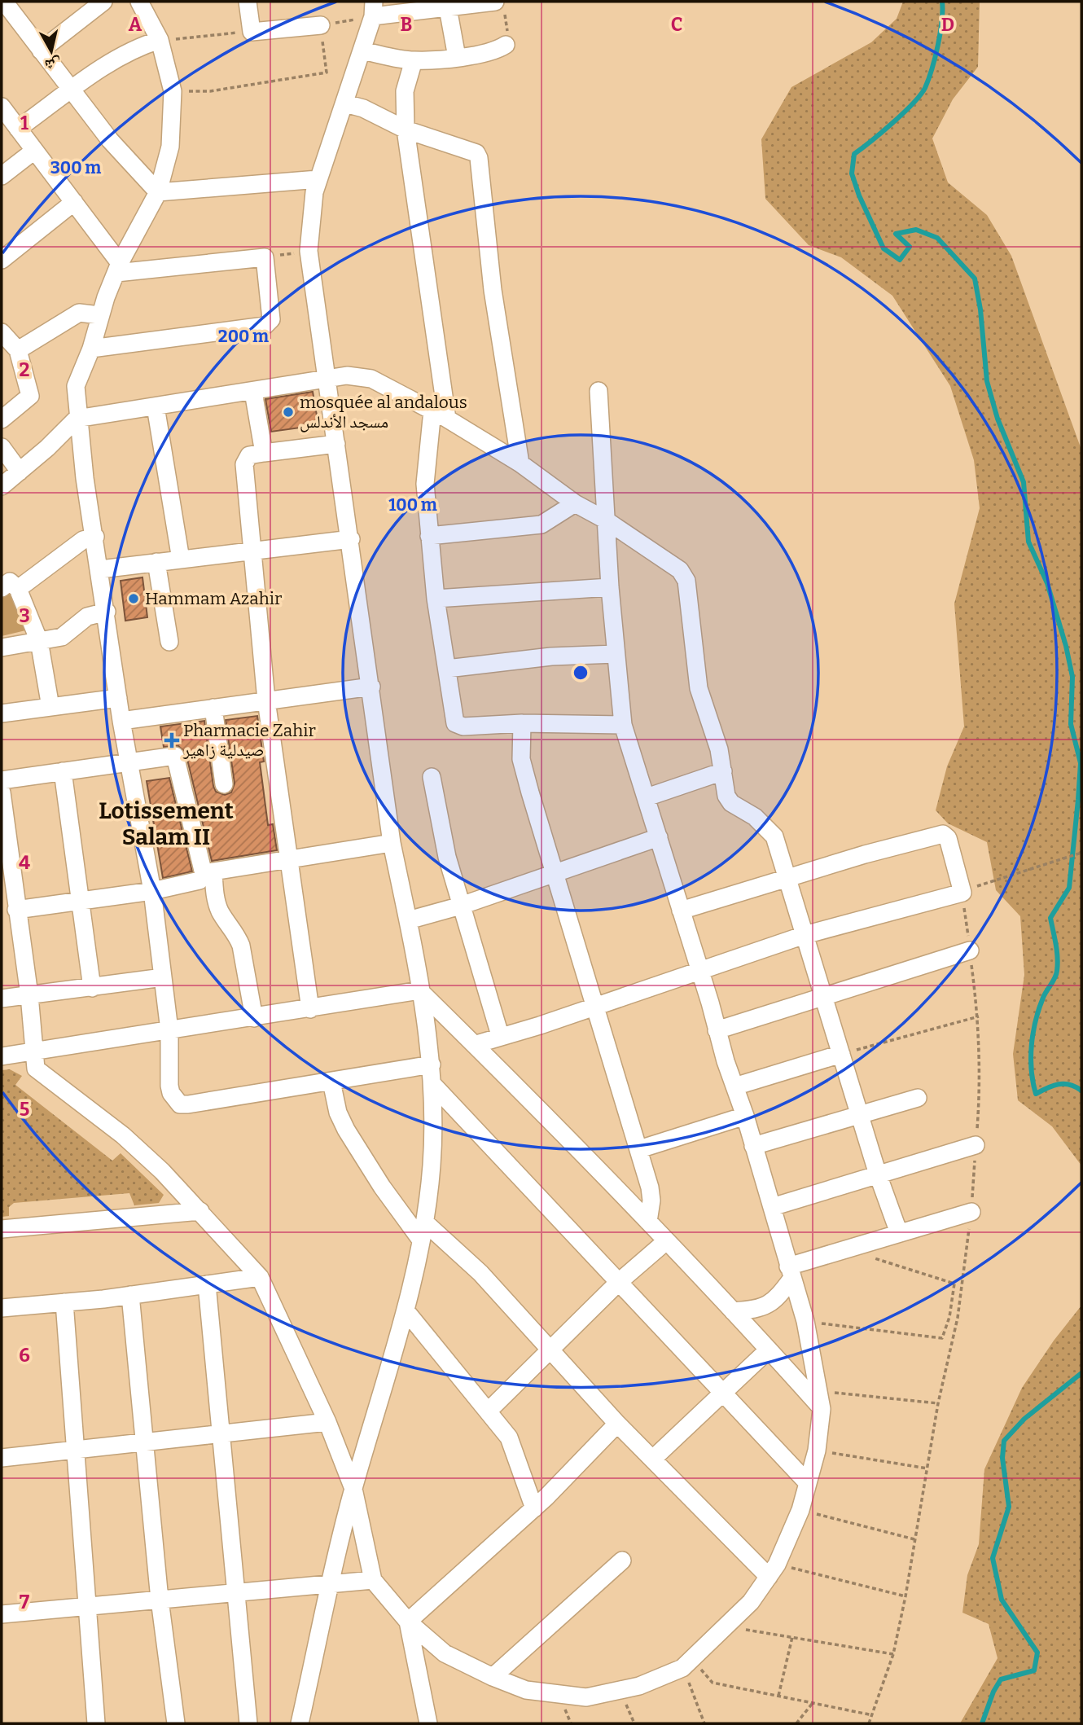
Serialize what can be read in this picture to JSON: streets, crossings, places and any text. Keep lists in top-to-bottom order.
{
  "districts": ["Lotissement Salam II"],
  "places": {
    "other": ["mosquée al andalous مسجد الأندلس", "Hammam Azahir"],
    "health": ["Pharmacie Zahir صيدلية زاهير"]
  },
  "north": "bottom",
  "grid": {
    "columns": [
      "A",
      "B",
      "C",
      "D"
    ],
    "rows": [
      "1",
      "2",
      "3",
      "4",
      "5",
      "6",
      "7"
    ]
  },
  "rings": ["300 m", "200 m", "100 m"]
}
